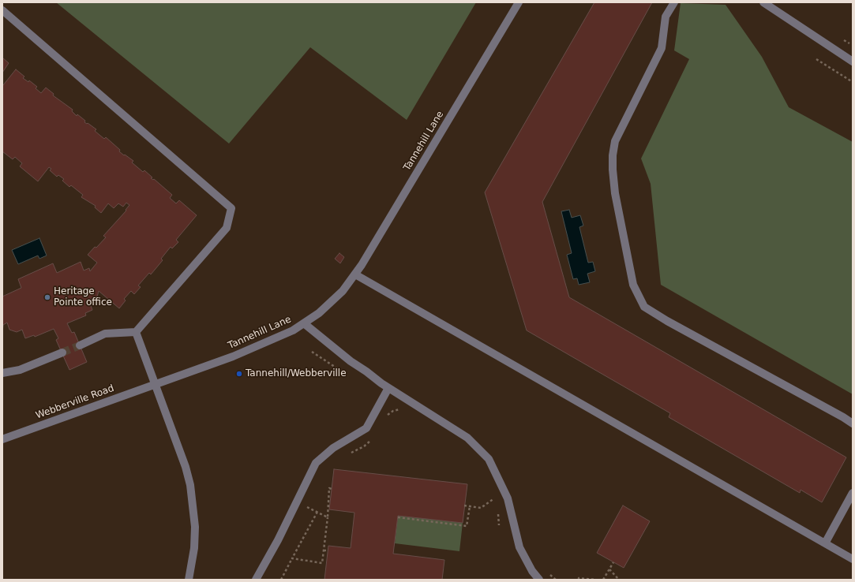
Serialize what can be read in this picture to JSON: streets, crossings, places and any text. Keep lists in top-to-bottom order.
{
  "streets": {
    "street": ["Tannehill Lane", "Webberville Road"]
  },
  "crossings": [
    ["Tannehill Lane", "Webberville Road"]
  ],
  "places": ["Heritage Pointe office", "Tannehill/Webberville"]
}
